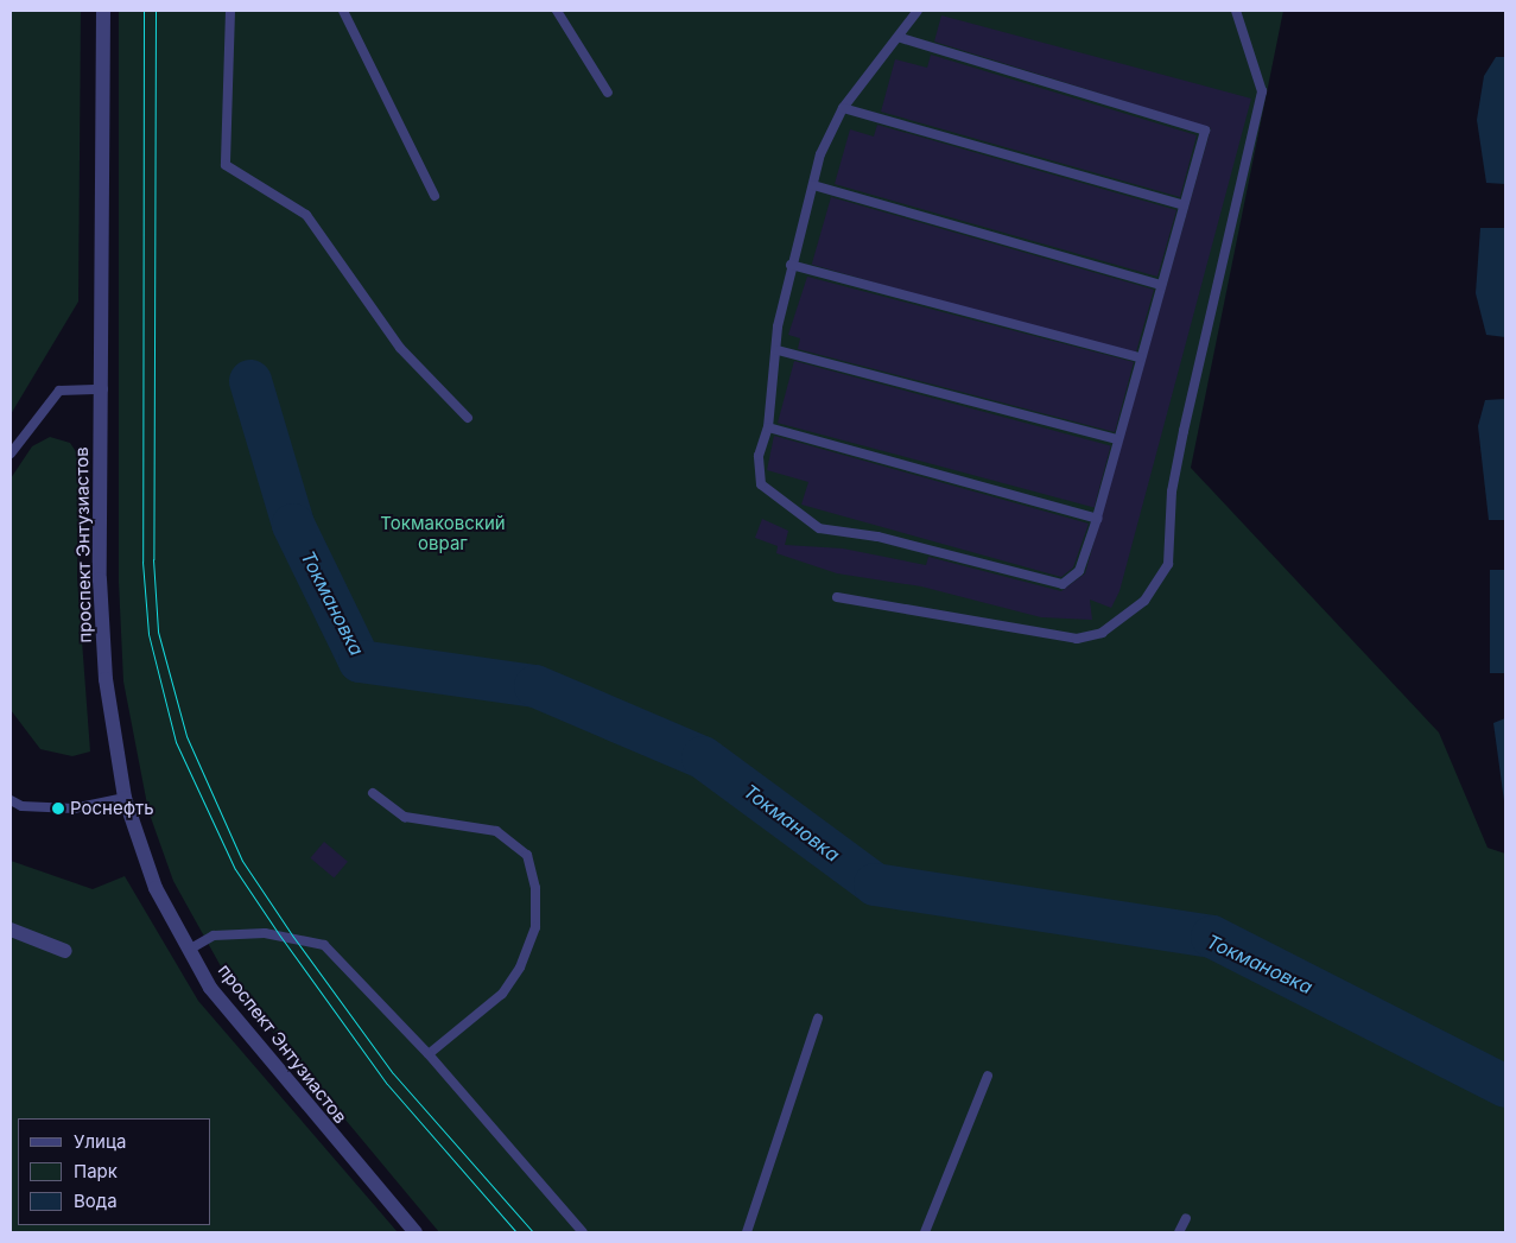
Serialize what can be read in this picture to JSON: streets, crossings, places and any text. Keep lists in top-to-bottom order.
{
  "streets": {
    "street": ["проспект Энтузиастов"]
  },
  "water": ["Токмановка"],
  "parks": ["Токмаковский овраг"],
  "places": ["Роснефть"],
  "legend": ["Улица", "Парк", "Вода"]
}
